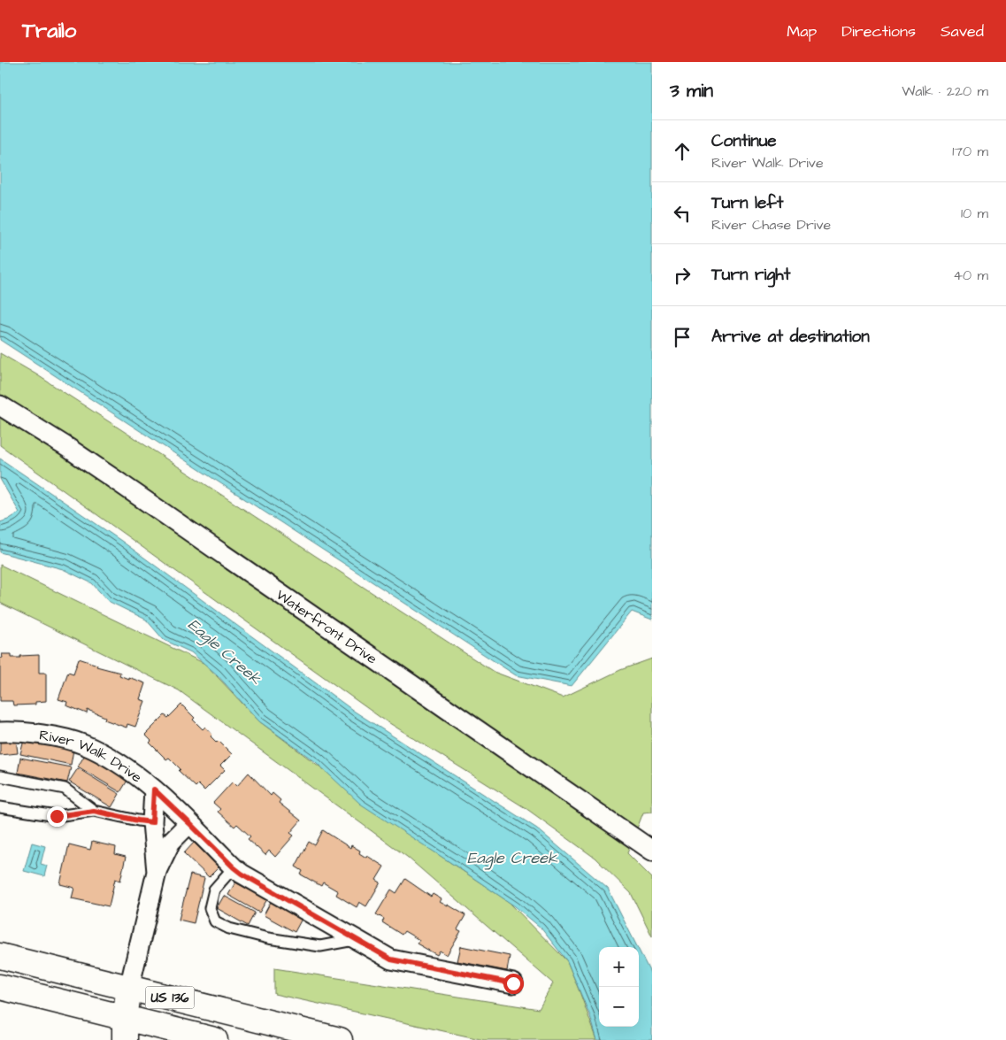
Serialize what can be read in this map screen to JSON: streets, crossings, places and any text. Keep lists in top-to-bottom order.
{
  "streets": {
    "main road": ["US 136"],
    "street": ["Waterfront Drive", "River Walk Drive"]
  },
  "water": ["Eagle Creek"],
  "page": {
    "header": "Trailo",
    "nav": ["Map", "Directions", "Saved"],
    "heading": ["3 min", "Walk · 220 m"],
    "list": [
      ["Continue", "River Walk Drive", "170 m"],
      ["Turn left", "River Chase Drive", "10 m"],
      ["Turn right", "40 m"],
      "Arrive at destination"
    ],
    "map_buttons": ["+", "−"]
  }
}
